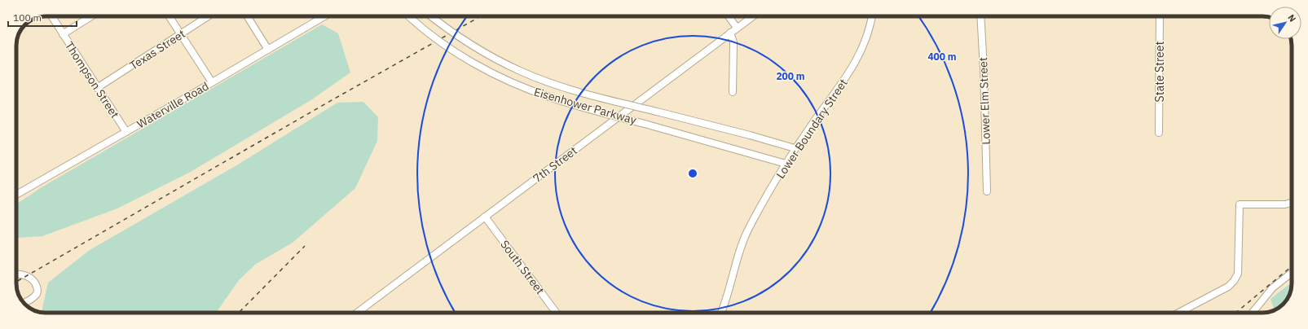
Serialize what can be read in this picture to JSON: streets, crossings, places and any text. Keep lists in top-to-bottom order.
{
  "streets": {
    "street": [
      "Texas Street",
      "State Street",
      "Thompson Street",
      "Lower Elm Street",
      "Waterville Road",
      "Eisenhower Parkway",
      "Lower Boundary Street",
      "7th Street",
      "South Street"
    ]
  },
  "crossings": [
    ["Texas Street", "Thompson Street"],
    ["Thompson Street", "Waterville Road"],
    ["Eisenhower Parkway", "Lower Boundary Street"],
    ["7th Street", "South Street"]
  ],
  "scale_bar": "100 m",
  "north": "top right",
  "rings": ["400 m", "200 m"]
}
